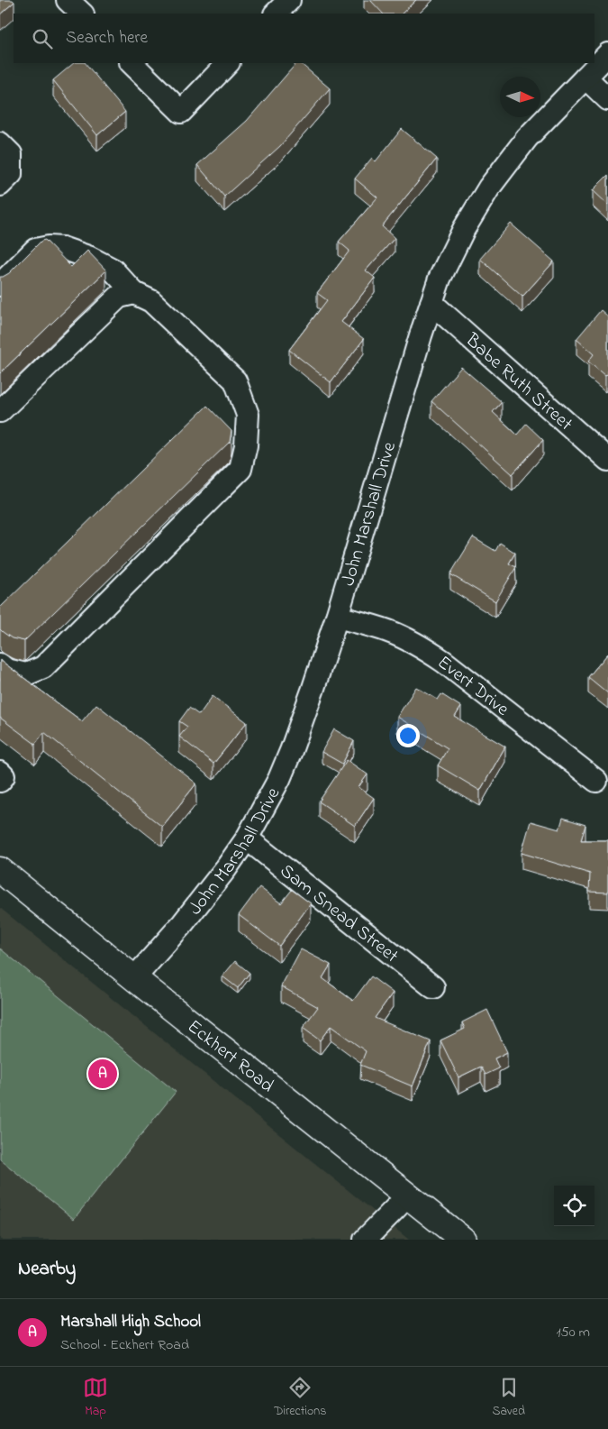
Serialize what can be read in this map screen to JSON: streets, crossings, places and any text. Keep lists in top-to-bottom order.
{
  "streets": {
    "main road": ["Eckhert Road"],
    "street": [
      "Babe Ruth Street",
      "John Marshall Drive",
      "Evert Drive",
      "Sam Snead Street"
    ]
  },
  "crossings": [
    ["Babe Ruth Street", "John Marshall Drive"],
    ["John Marshall Drive", "Evert Drive"],
    ["John Marshall Drive", "Sam Snead Street"],
    ["John Marshall Drive", "Eckhert Road"]
  ],
  "north": "right",
  "page": {
    "search": "Search here",
    "pins": "A",
    "heading": "Nearby",
    "list": [
      {
        "mark": "A",
        "name": "Marshall High School",
        "note": "School · Eckhert Road",
        "value": "150 m"
      }
    ],
    "nav": ["Map", "Directions", "Saved"]
  }
}
